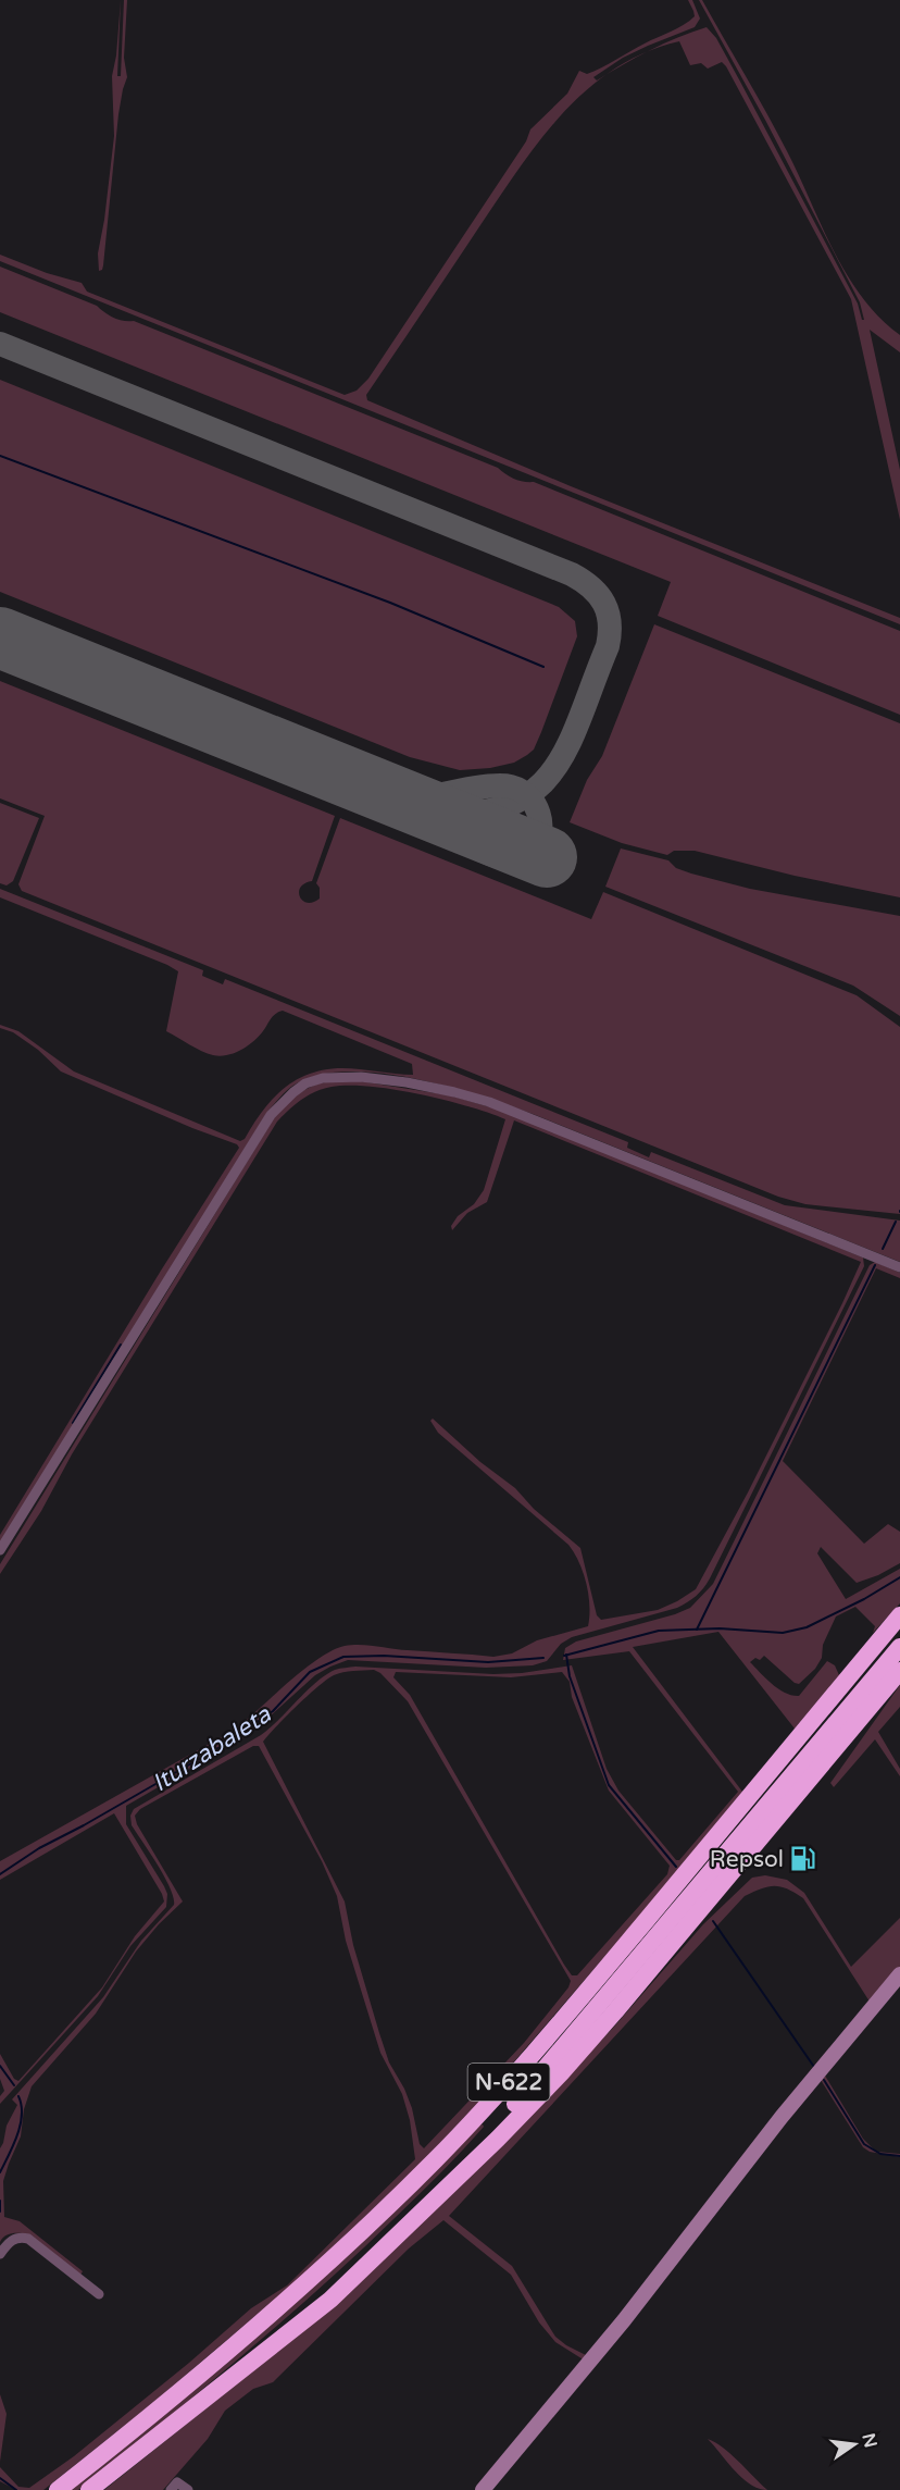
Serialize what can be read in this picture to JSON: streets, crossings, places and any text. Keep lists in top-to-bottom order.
{
  "streets": {
    "highway": ["N-622"]
  },
  "water": ["Iturzabaleta"],
  "places": {
    "fuel station": ["Repsol"]
  },
  "north": "right"
}
